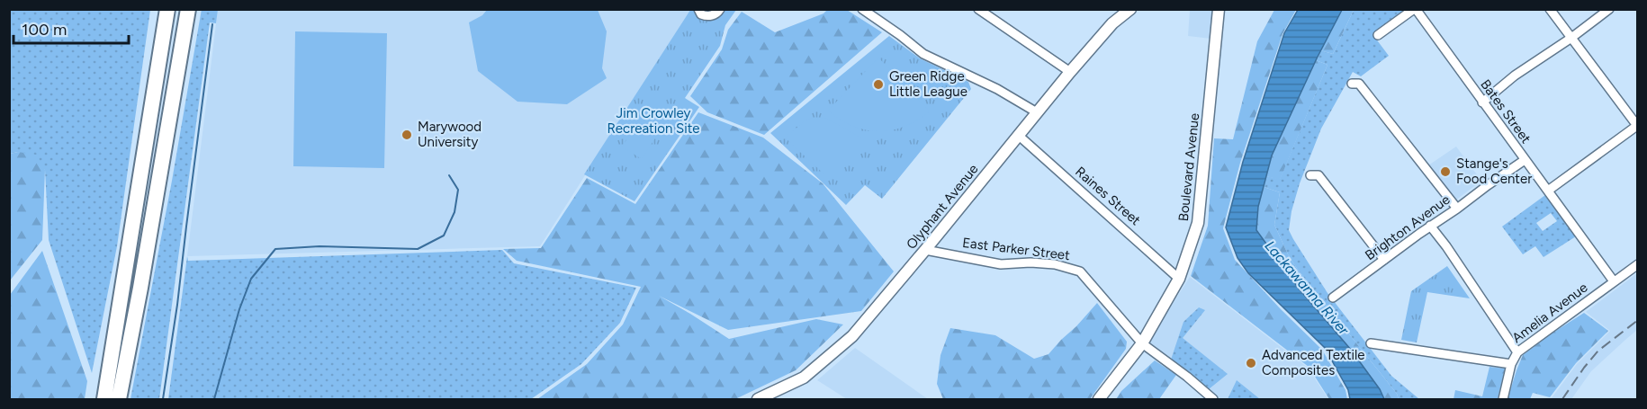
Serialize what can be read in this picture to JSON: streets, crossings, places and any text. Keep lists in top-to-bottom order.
{
  "streets": {
    "street": [
      "Bates Street",
      "Boulevard Avenue",
      "Raines Street",
      "Olyphant Avenue",
      "Brighton Avenue",
      "East Parker Street",
      "Amelia Avenue"
    ]
  },
  "crossings": [
    ["Bates Street", "Brighton Avenue"],
    ["Bates Street", "Amelia Avenue"],
    ["Boulevard Avenue", "Raines Street"],
    ["Boulevard Avenue", "East Parker Street"],
    ["Raines Street", "Olyphant Avenue"],
    ["Olyphant Avenue", "East Parker Street"]
  ],
  "water": ["Lackawanna River"],
  "parks": ["Jim Crowley Recreation Site"],
  "places": [
    "Green Ridge Little League",
    "Marywood University",
    "Stange's Food Center",
    "Advanced Textile Composites"
  ],
  "scale_bar": "100 m"
}
